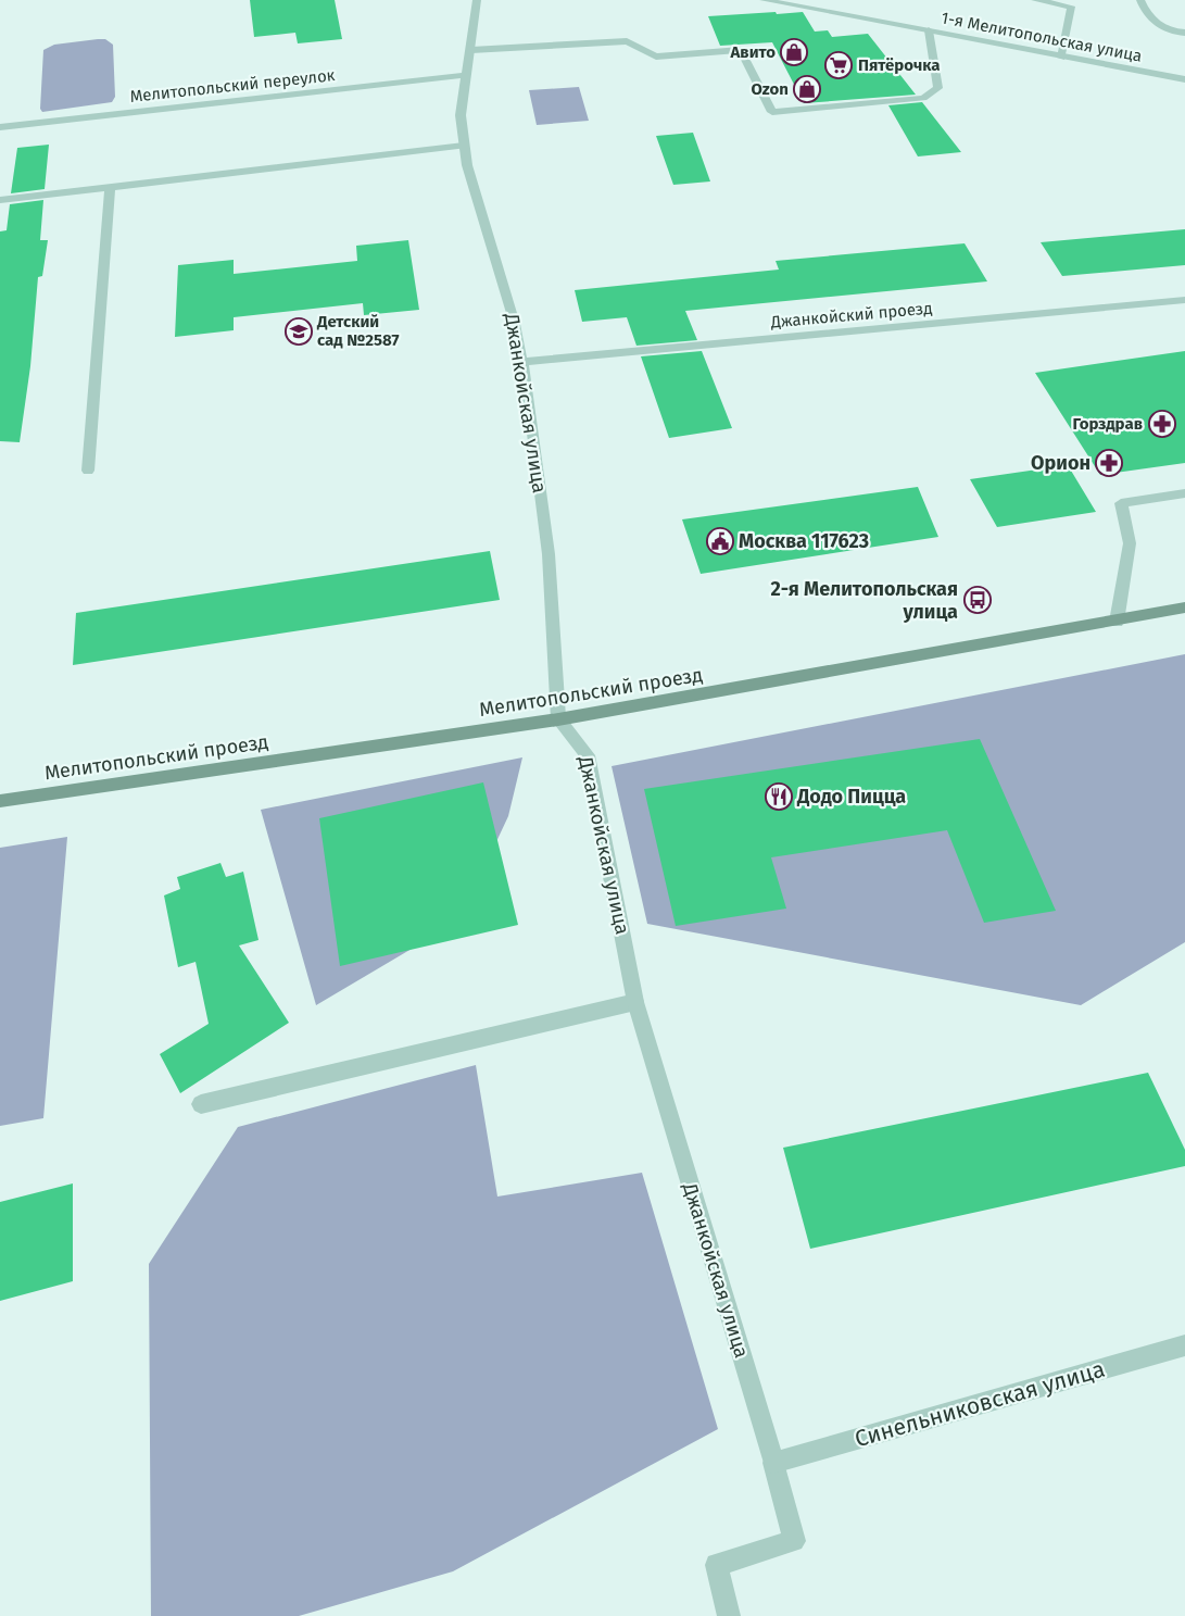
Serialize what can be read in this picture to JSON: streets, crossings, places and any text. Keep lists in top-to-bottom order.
{
  "streets": {
    "street": [
      "1-я Мелитопольская улица",
      "Мелитопольский переулок",
      "Джанкойский проезд",
      "Джанкойская улица",
      "Мелитопольский проезд",
      "Синельниковская улица"
    ]
  },
  "crossings": [
    ["Мелитопольский переулок", "Джанкойская улица"],
    ["Джанкойский проезд", "Джанкойская улица"],
    ["Джанкойская улица", "Мелитопольский проезд"],
    ["Джанкойская улица", "Синельниковская улица"]
  ],
  "places": {
    "shop": ["Авито", "Ozon"],
    "supermarket": ["Пятёрочка"],
    "school or university": ["Детский сад №2587"],
    "pharmacy": ["Горздрав", "Орион"],
    "public building": ["Москва 117623"],
    "bus stop": ["2-я Мелитопольская улица"],
    "restaurant": ["Додо Пицца"]
  }
}
